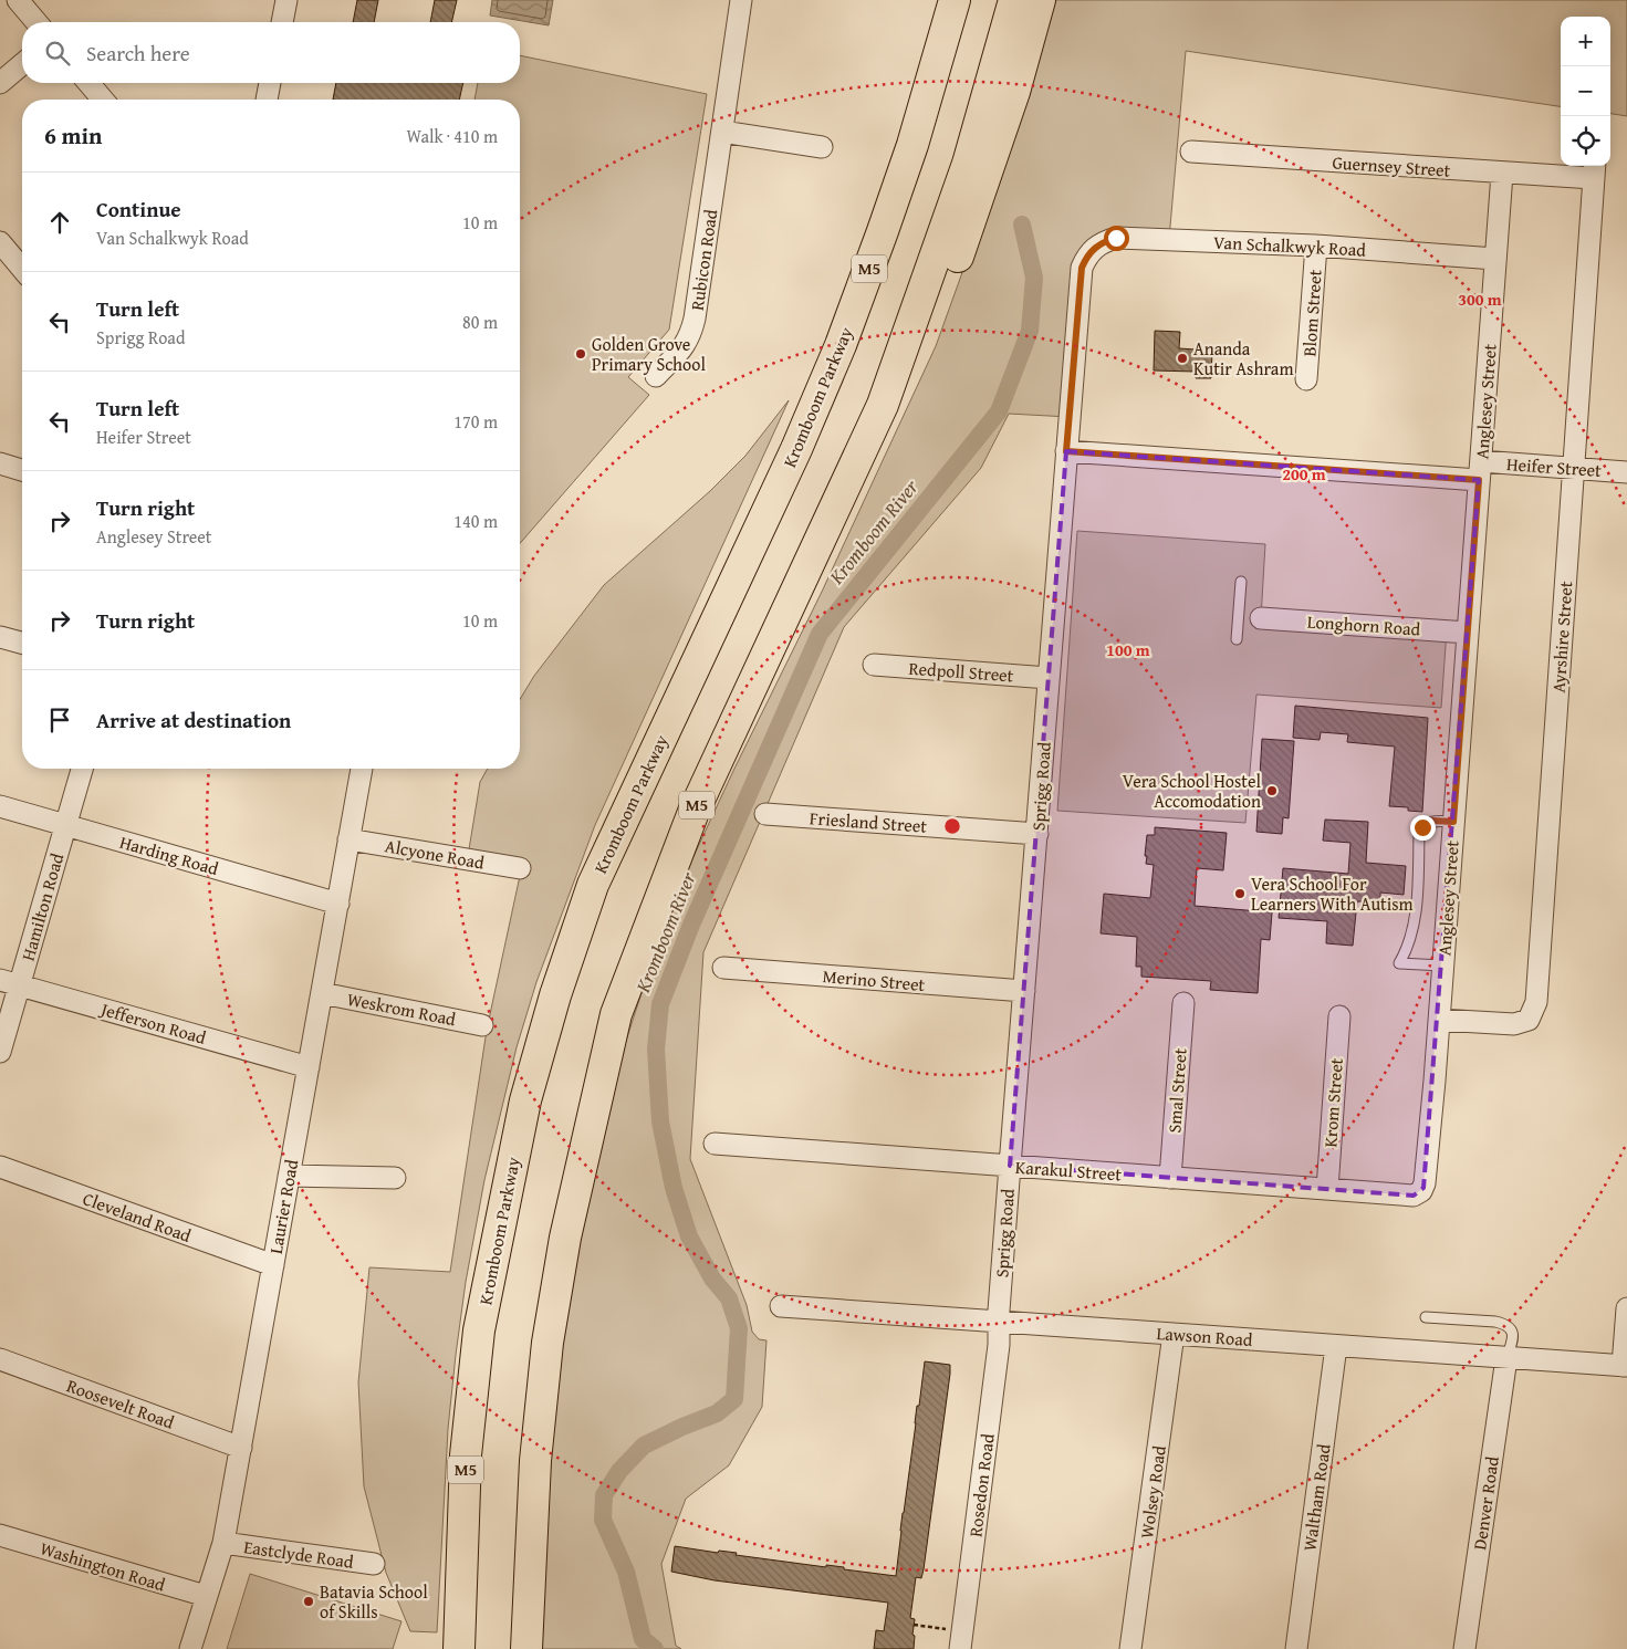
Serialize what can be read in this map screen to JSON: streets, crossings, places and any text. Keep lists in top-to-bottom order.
{
  "streets": {
    "highway": ["M5", "Kromboom Parkway"],
    "street": [
      "Guernsey Street",
      "Van Schalkwyk Road",
      "Rubicon Road",
      "Blom Street",
      "Anglesey Street",
      "Heifer Street",
      "Longhorn Road",
      "Ayrshire Street",
      "Redpoll Street",
      "Sprigg Road",
      "Friesland Street",
      "Alcyone Road",
      "Harding Road",
      "Hamilton Road",
      "Merino Street",
      "Weskrom Road",
      "Jefferson Road",
      "Smal Street",
      "Krom Street",
      "Karakul Street",
      "Laurier Road",
      "Cleveland Road",
      "Lawson Road",
      "Roosevelt Road",
      "Rosedon Road",
      "Wolsey Road",
      "Waltham Road",
      "Denver Road",
      "Eastclyde Road",
      "Washington Road"
    ]
  },
  "crossings": [
    ["Guernsey Street", "Anglesey Street"],
    ["Guernsey Street", "Ayrshire Street"],
    ["Van Schalkwyk Road", "Blom Street"],
    ["Van Schalkwyk Road", "Anglesey Street"],
    ["Van Schalkwyk Road", "Sprigg Road"],
    ["Anglesey Street", "Heifer Street"],
    ["Anglesey Street", "Longhorn Road"],
    ["Anglesey Street", "Ayrshire Street"],
    ["Anglesey Street", "Karakul Street"],
    ["Heifer Street", "Ayrshire Street"],
    ["Heifer Street", "Sprigg Road"],
    ["Redpoll Street", "Sprigg Road"],
    ["Sprigg Road", "Friesland Street"],
    ["Sprigg Road", "Merino Street"],
    ["Sprigg Road", "Karakul Street"],
    ["Sprigg Road", "Lawson Road"],
    ["Sprigg Road", "Rosedon Road"],
    ["Alcyone Road", "Laurier Road"],
    ["Harding Road", "Hamilton Road"],
    ["Harding Road", "Laurier Road"],
    ["Hamilton Road", "Jefferson Road"],
    ["Weskrom Road", "Laurier Road"],
    ["Jefferson Road", "Laurier Road"],
    ["Smal Street", "Karakul Street"],
    ["Krom Street", "Karakul Street"],
    ["Laurier Road", "Cleveland Road"],
    ["Laurier Road", "Roosevelt Road"],
    ["Laurier Road", "Eastclyde Road"],
    ["Laurier Road", "Washington Road"],
    ["Lawson Road", "Rosedon Road"],
    ["Lawson Road", "Wolsey Road"],
    ["Lawson Road", "Waltham Road"],
    ["Lawson Road", "Denver Road"]
  ],
  "water": ["Kromboom River"],
  "places": [
    "Golden Grove Primary School",
    "Ananda Kutir Ashram",
    "Vera School Hostel Accomodation",
    "Vera School For Learners With Autism",
    "Batavia School of Skills"
  ],
  "page": {
    "map_buttons": ["+", "−"],
    "search": "Search here",
    "heading": ["6 min", "Walk · 410 m"],
    "list": [
      ["Continue", "Van Schalkwyk Road", "10 m"],
      ["Turn left", "Sprigg Road", "80 m"],
      ["Turn left", "Heifer Street", "170 m"],
      ["Turn right", "Anglesey Street", "140 m"],
      ["Turn right", "10 m"],
      "Arrive at destination"
    ]
  },
  "rings": ["300 m", "200 m", "100 m"]
}
